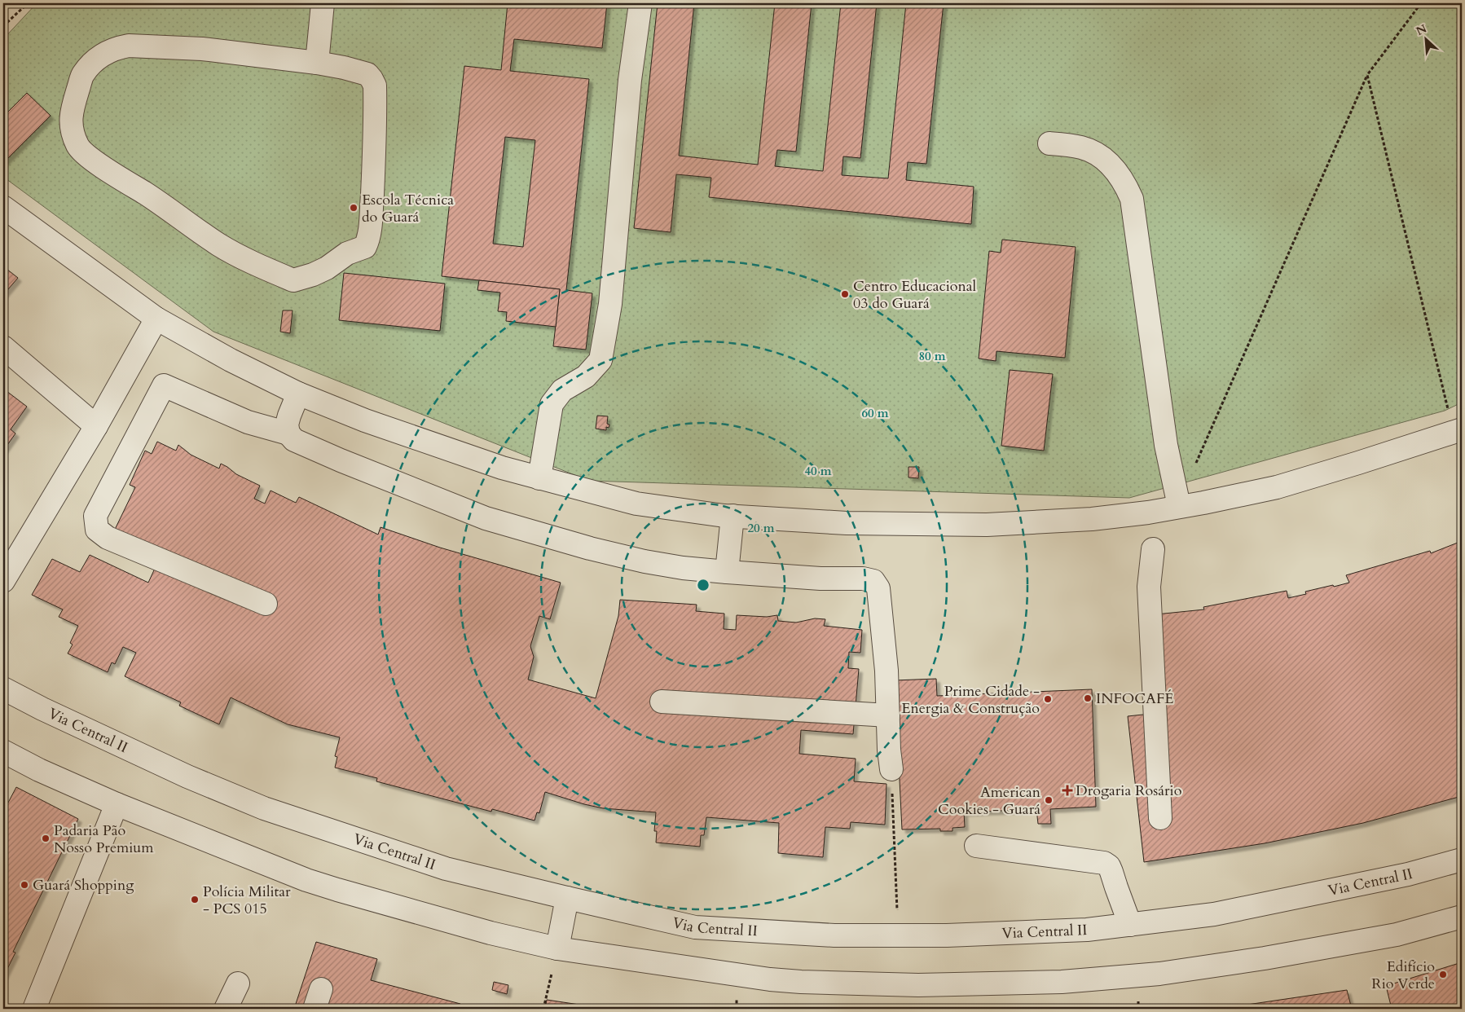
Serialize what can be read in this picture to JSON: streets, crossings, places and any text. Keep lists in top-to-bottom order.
{
  "streets": {
    "street": ["Via Central II"]
  },
  "places": {
    "other": [
      "Escola Técnica do Guará",
      "Centro Educacional 03 do Guará",
      "INFOCAFÉ",
      "Prime Cidade - Energia & Construção",
      "American Cookies - Guará",
      "Padaria Pão Nosso Premium",
      "Guará Shopping",
      "Polícia Militar - PCS 015",
      "Edifício Rio Verde"
    ],
    "health": ["Drogaria Rosário"]
  },
  "north": "top left",
  "rings": [
    "80 m",
    "60 m",
    "40 m",
    "20 m"
  ]
}
